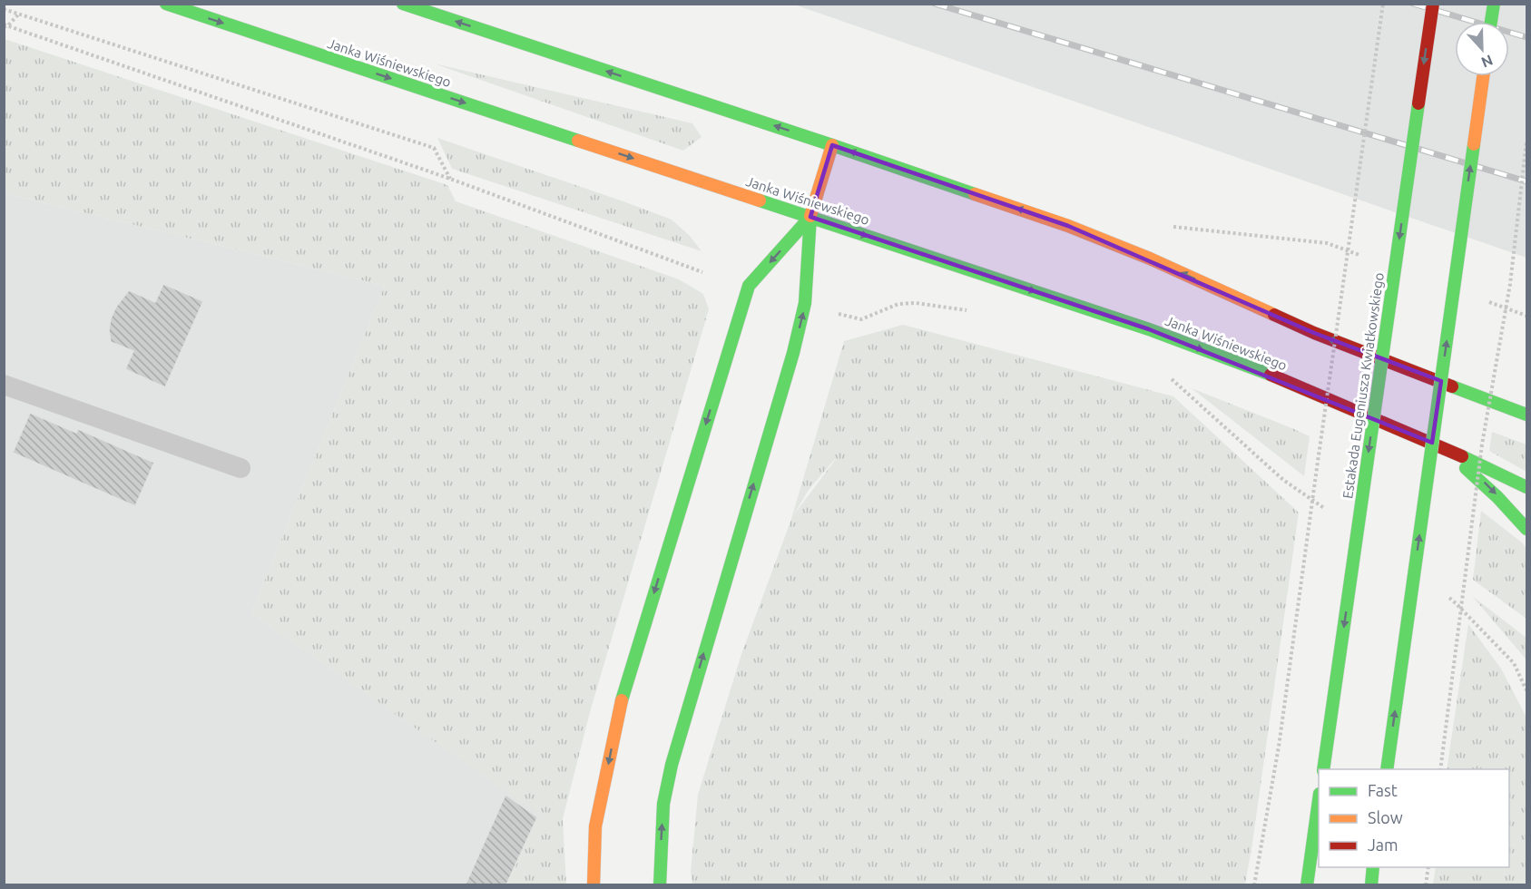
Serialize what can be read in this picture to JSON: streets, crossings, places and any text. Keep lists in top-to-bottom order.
{
  "streets": {
    "highway": ["Janka Wiśniewskiego", "Estakada Eugeniusza Kwiatkowskiego"]
  },
  "legend": ["Fast", "Slow", "Jam"],
  "north": "bottom"
}
